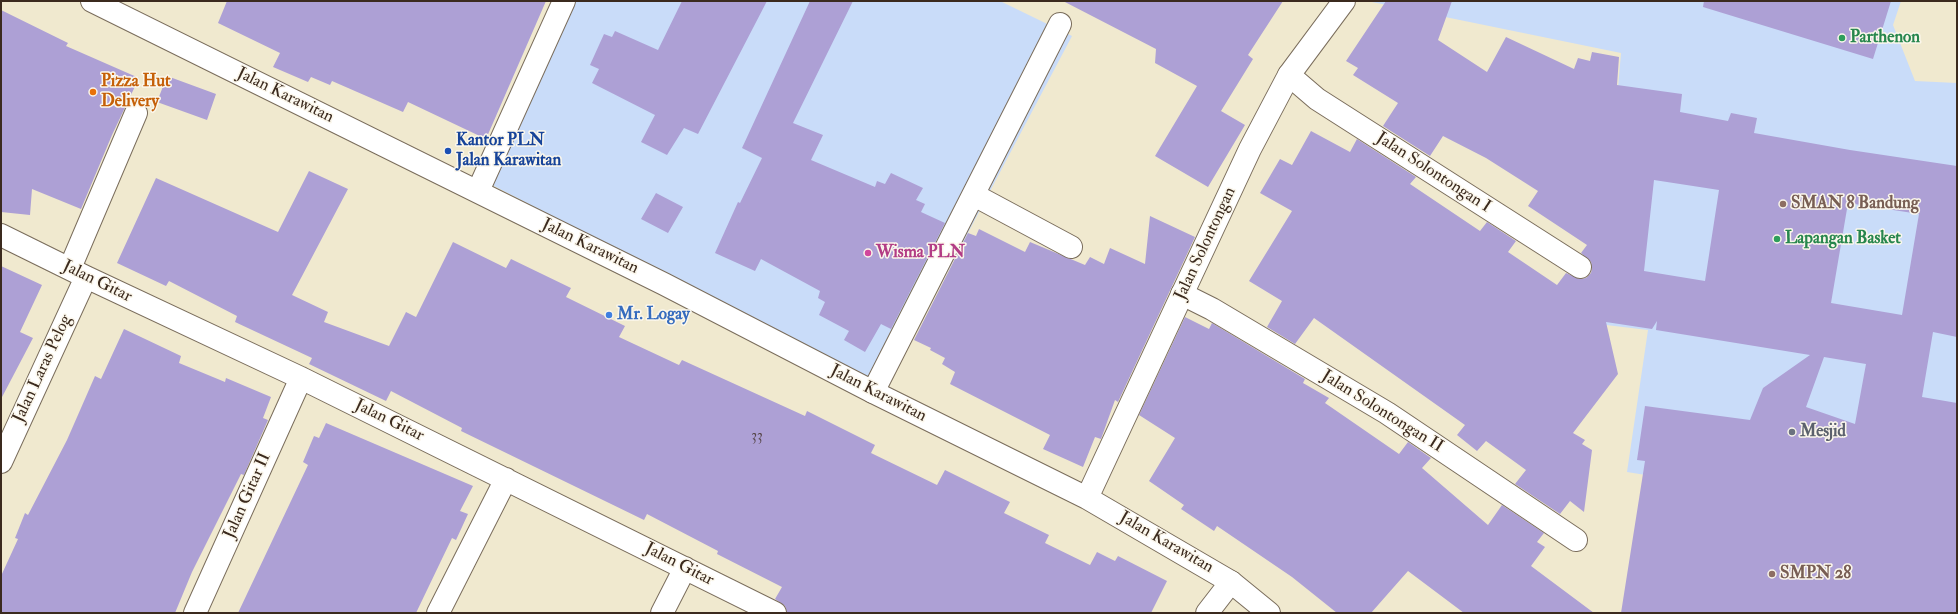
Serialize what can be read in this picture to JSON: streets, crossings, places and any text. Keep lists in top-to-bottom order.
{
  "streets": {
    "street": [
      "Jalan Karawitan",
      "Jalan Solontongan I",
      "Jalan Solontongan",
      "Jalan Gitar",
      "Jalan Laras Pelog",
      "Jalan Solontongan II",
      "Jalan Gitar II"
    ]
  },
  "crossings": [
    ["Jalan Karawitan", "Jalan Solontongan"],
    ["Jalan Solontongan I", "Jalan Solontongan"],
    ["Jalan Solontongan", "Jalan Solontongan II"],
    ["Jalan Gitar", "Jalan Laras Pelog"],
    ["Jalan Gitar", "Jalan Gitar II"]
  ],
  "places": [
    "Parthenon",
    "Pizza Hut Delivery",
    "Kantor PLN Jalan Karawitan",
    "SMAN 8 Bandung",
    "Lapangan Basket",
    "Wisma PLN",
    "Mr. Logay",
    "Mesjid",
    "SMPN 28"
  ],
  "house_numbers": ["33"]
}
